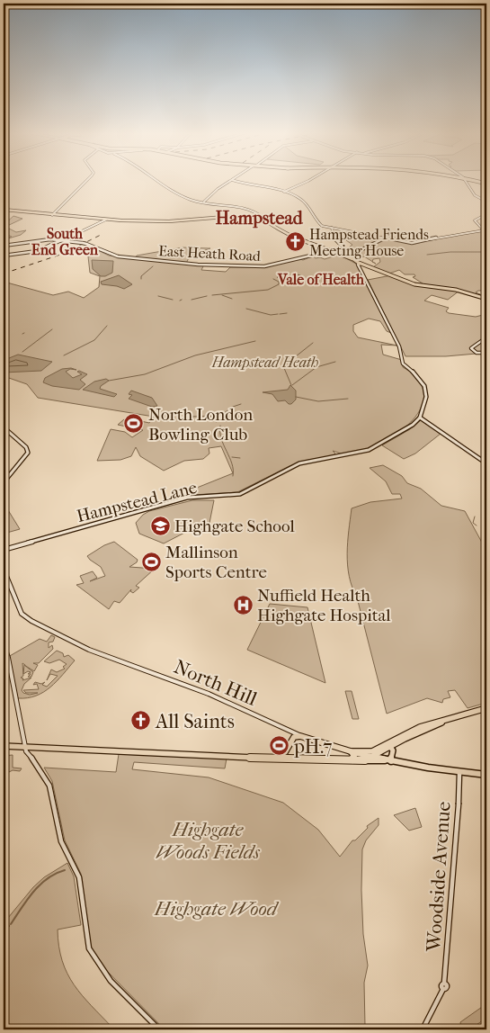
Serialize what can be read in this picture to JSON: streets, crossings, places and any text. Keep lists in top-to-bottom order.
{
  "streets": {
    "street": [
      "East Heath Road",
      "Hampstead Lane",
      "North Hill",
      "Woodside Avenue"
    ]
  },
  "districts": ["Hampstead", "South End Green", "Vale of Health"],
  "parks": ["Hampstead Heath", "Highgate Woods Fields", "Highgate Wood"],
  "places": {
    "church": ["Hampstead Friends Meeting House", "All Saints"],
    "sports": ["North London Bowling Club", "Mallinson Sports Centre", "pH.7"],
    "school or university": ["Highgate School"],
    "hospital": ["Nuffield Health Highgate Hospital"]
  }
}
